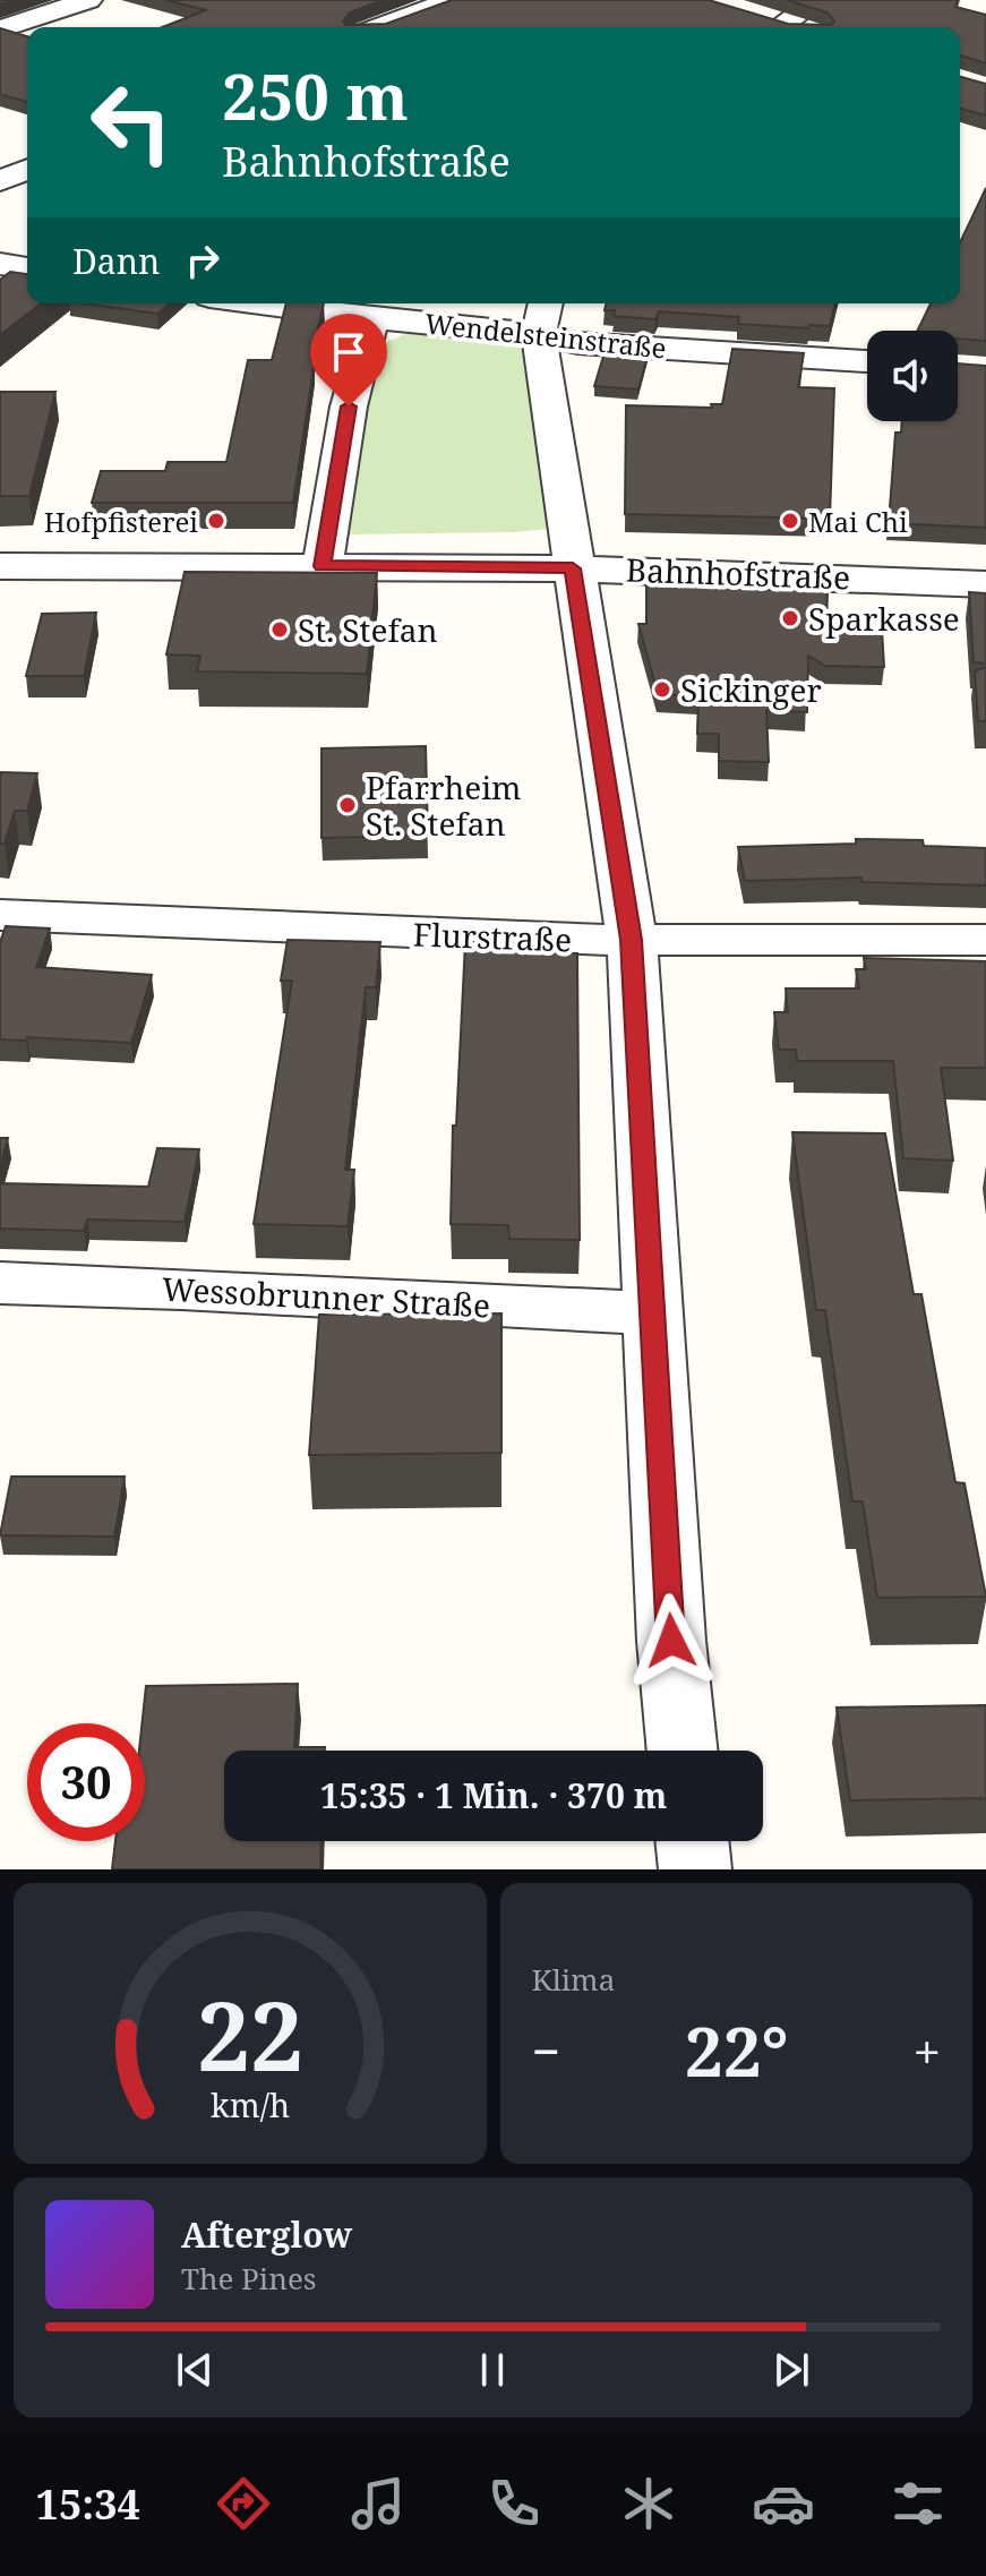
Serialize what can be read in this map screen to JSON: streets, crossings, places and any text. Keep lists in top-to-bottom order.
{
  "streets": {
    "street": [
      "Wendelsteinstraße",
      "Bahnhofstraße",
      "Flurstraße",
      "Wessobrunner Straße"
    ]
  },
  "places": [
    "Hofpfisterei",
    "Mai Chi",
    "Sparkasse",
    "St. Stefan",
    "Sickinger",
    "Pfarrheim St. Stefan"
  ],
  "page": {
    "turn": ["250 m", "Bahnhofstraße"],
    "then": "Dann",
    "limit": "30",
    "trip": "15:35 · 1 Min. · 370 m",
    "tile": "Klima",
    "heat": ["−", "22°", "+"],
    "song": ["Afterglow", "The Pines"],
    "tabs": "15:34",
    "gauge": ["22", "km/h"]
  }
}
